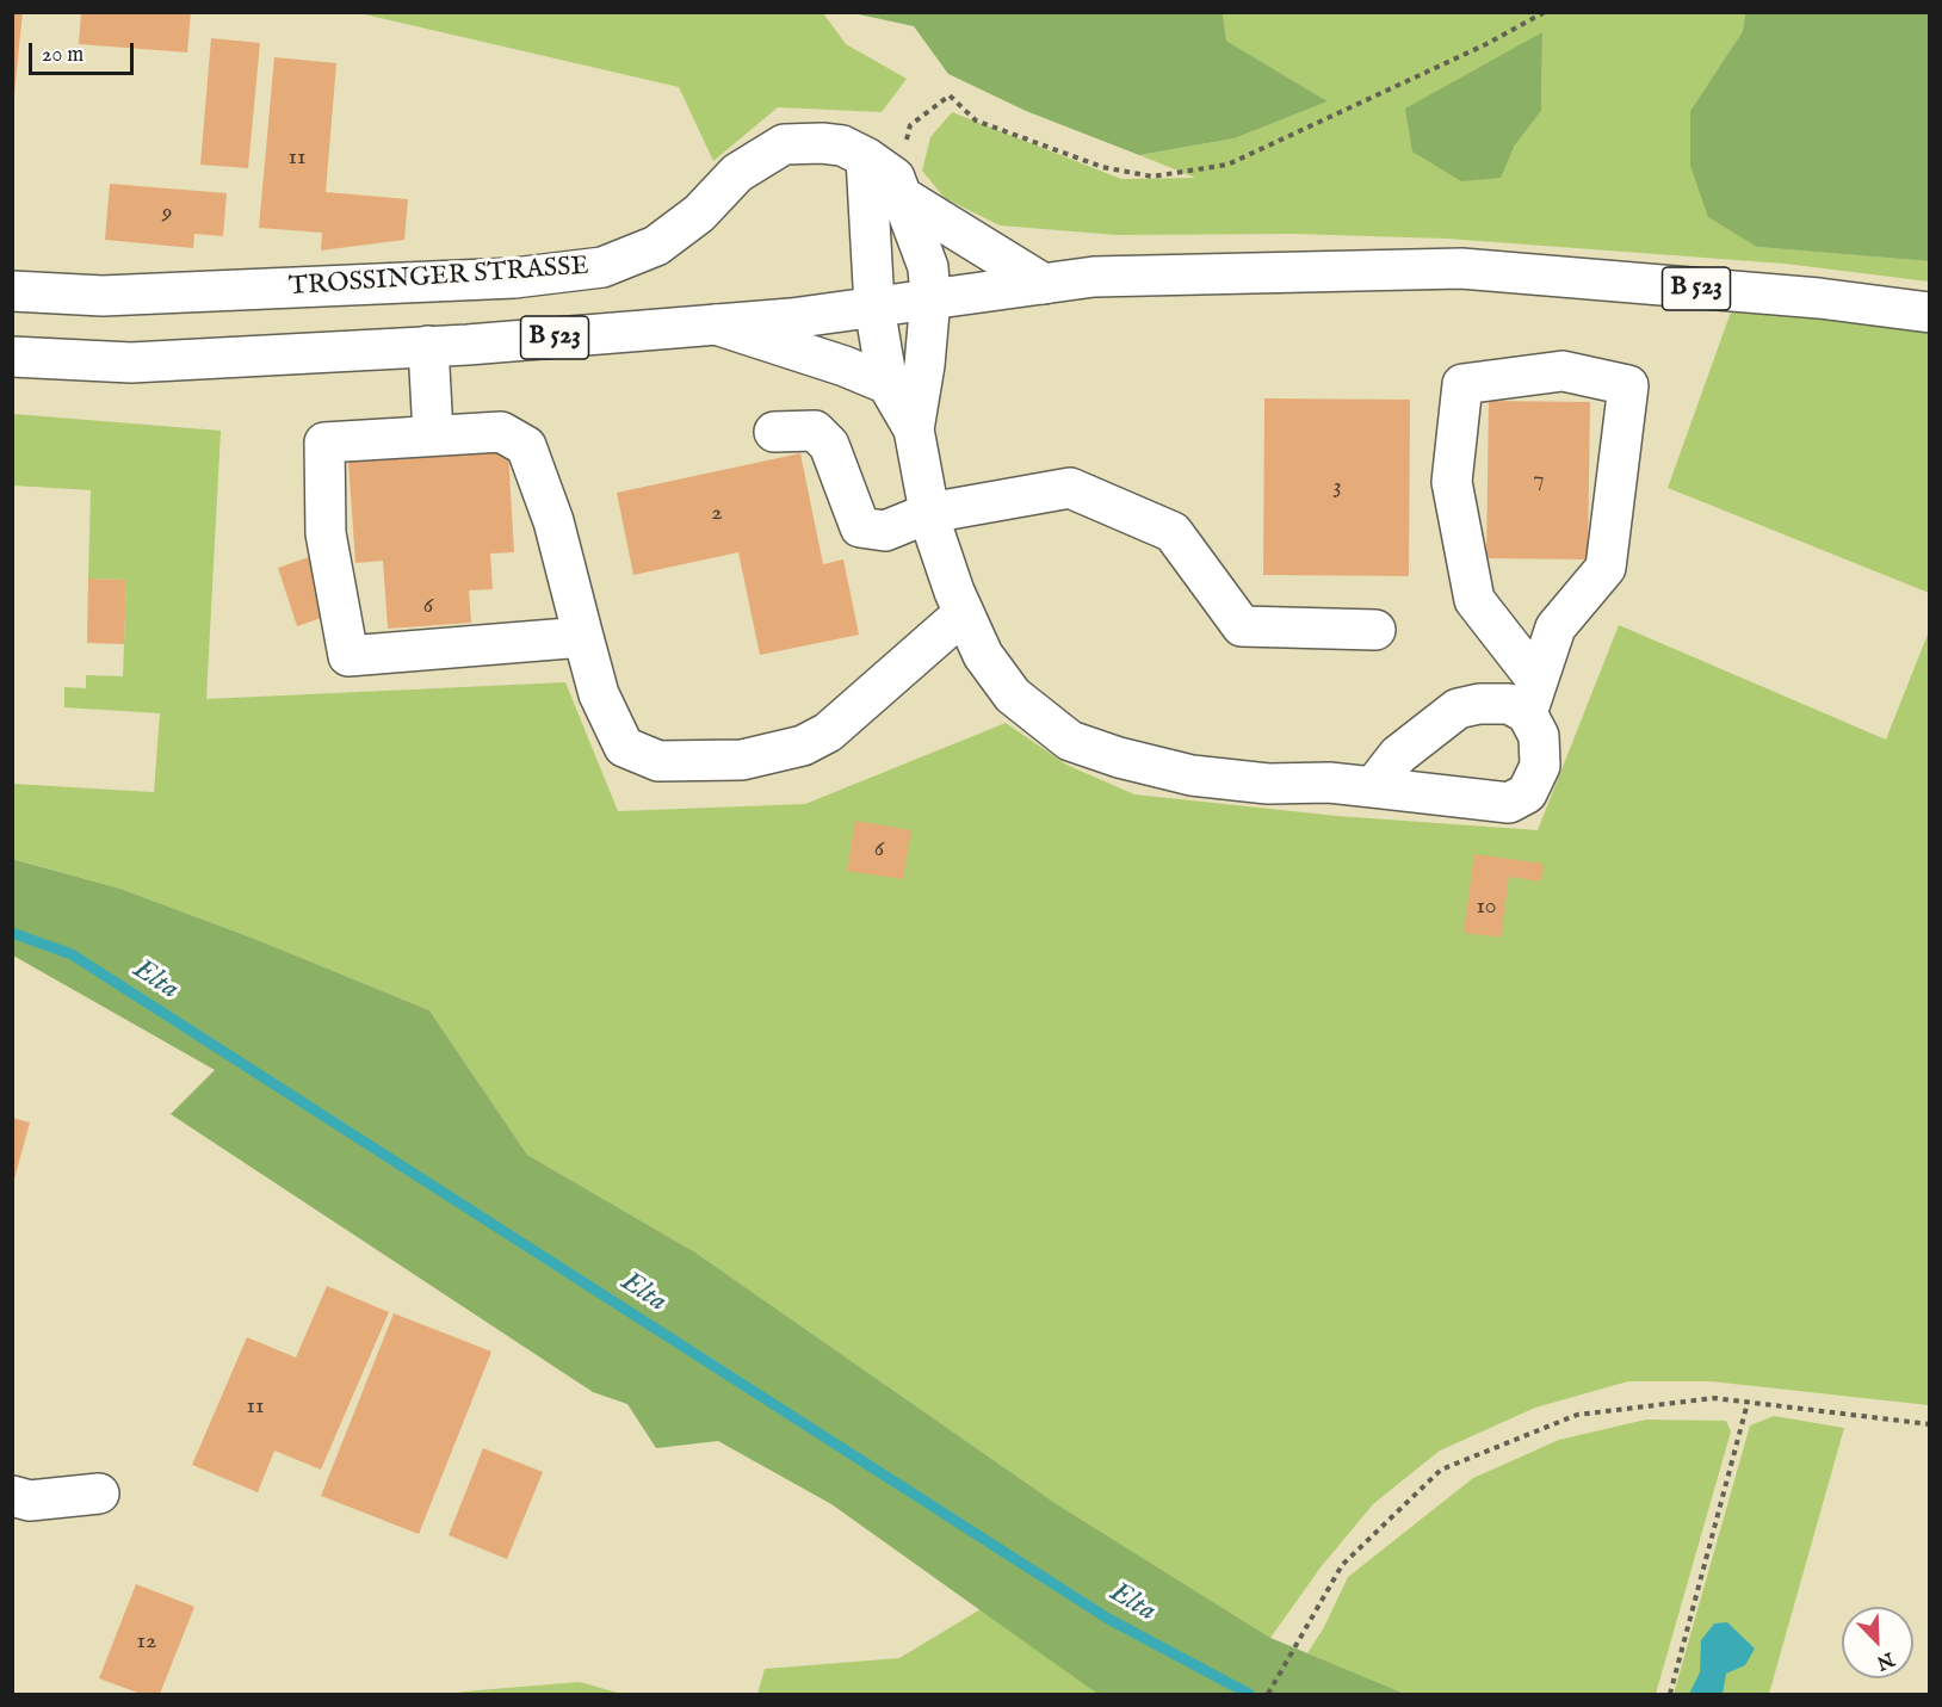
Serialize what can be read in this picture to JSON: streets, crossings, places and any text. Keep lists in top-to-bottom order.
{
  "streets": {
    "street": ["TROSSINGER STRASSE", "B 523"]
  },
  "crossings": [
    ["TROSSINGER STRASSE", "B 523"]
  ],
  "water": ["Elta"],
  "house_numbers": [
    "11",
    "9",
    "7",
    "3",
    "2",
    "6",
    "6",
    "10",
    "11",
    "12"
  ],
  "scale_bar": "20 m",
  "north": "bottom right"
}
